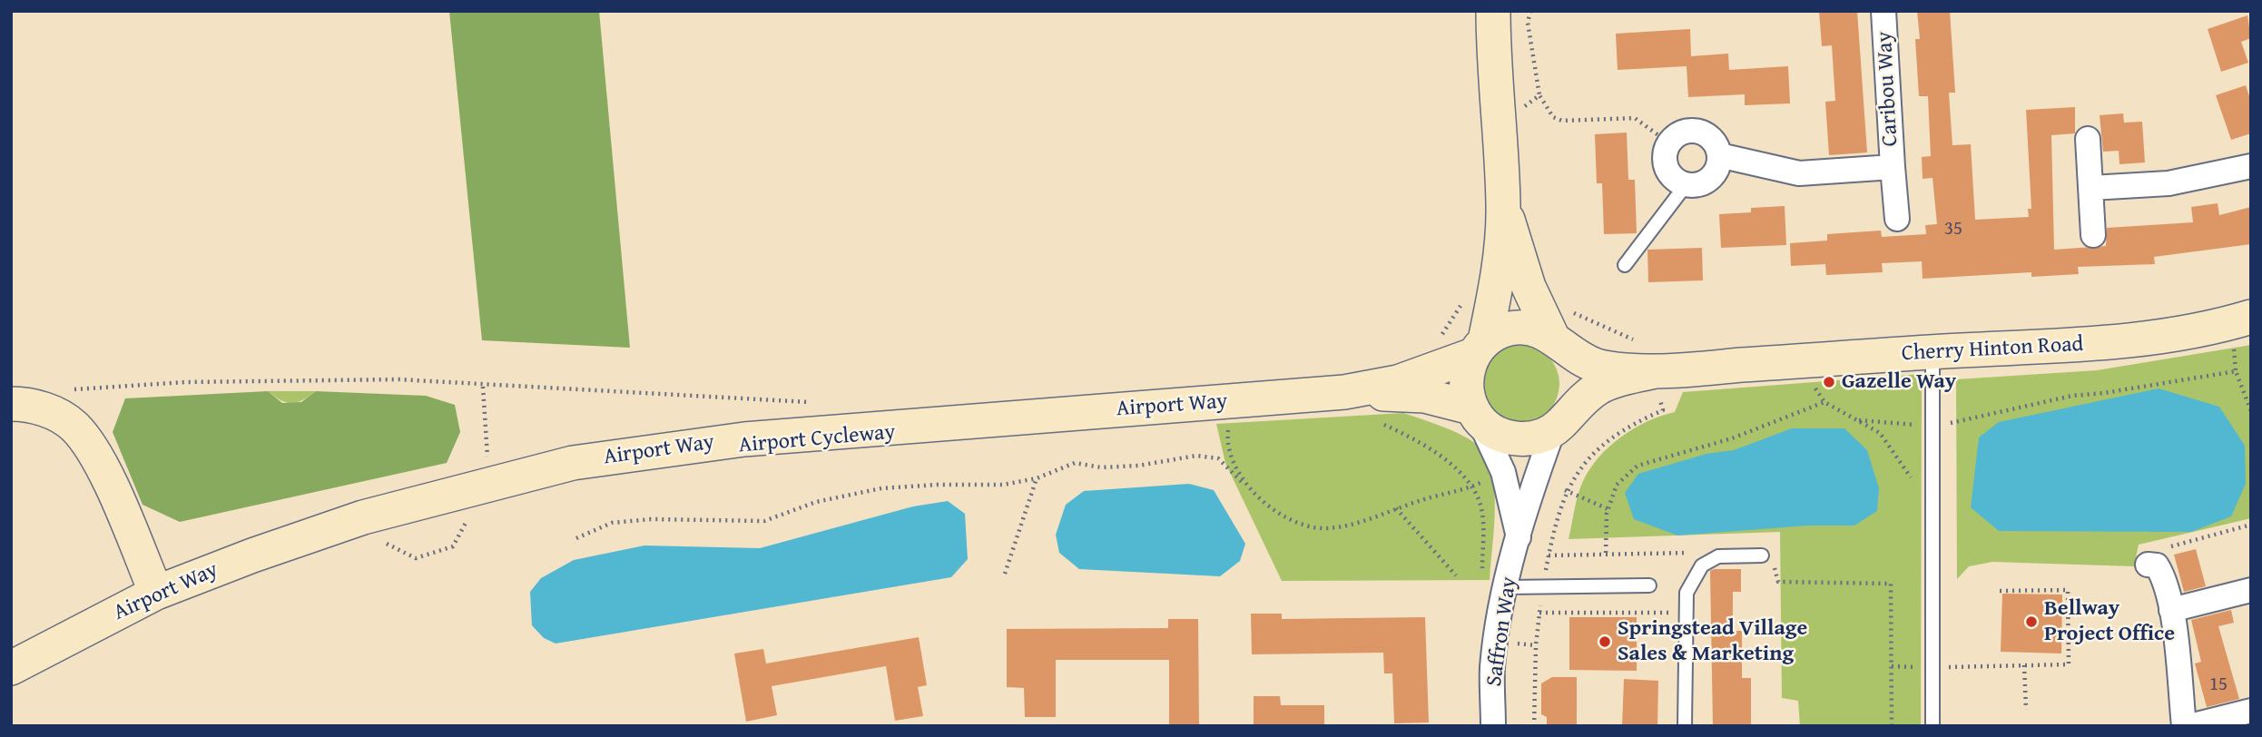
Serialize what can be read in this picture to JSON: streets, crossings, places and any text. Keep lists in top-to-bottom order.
{
  "streets": {
    "street": [
      "Caribou Way",
      "Cherry Hinton Road",
      "Airport Way",
      "Saffron Way"
    ]
  },
  "crossings": [
    ["Airport Way", "Saffron Way"]
  ],
  "places": ["Gazelle Way", "Bellway Project Office", "Springstead Village Sales & Marketing"],
  "house_numbers": ["35", "15"]
}
